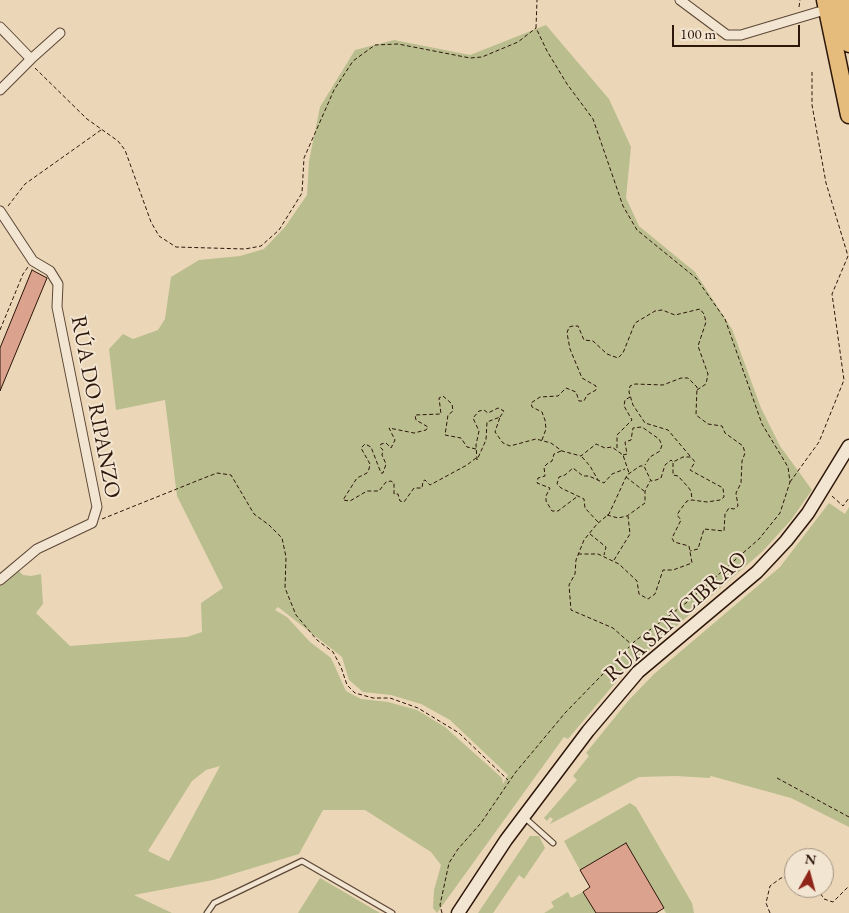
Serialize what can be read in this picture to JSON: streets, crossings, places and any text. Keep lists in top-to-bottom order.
{
  "streets": {
    "street": ["RÚA DO RIPANZO", "RÚA SAN CIBRAO"]
  },
  "scale_bar": "100 m",
  "north": "top"
}
